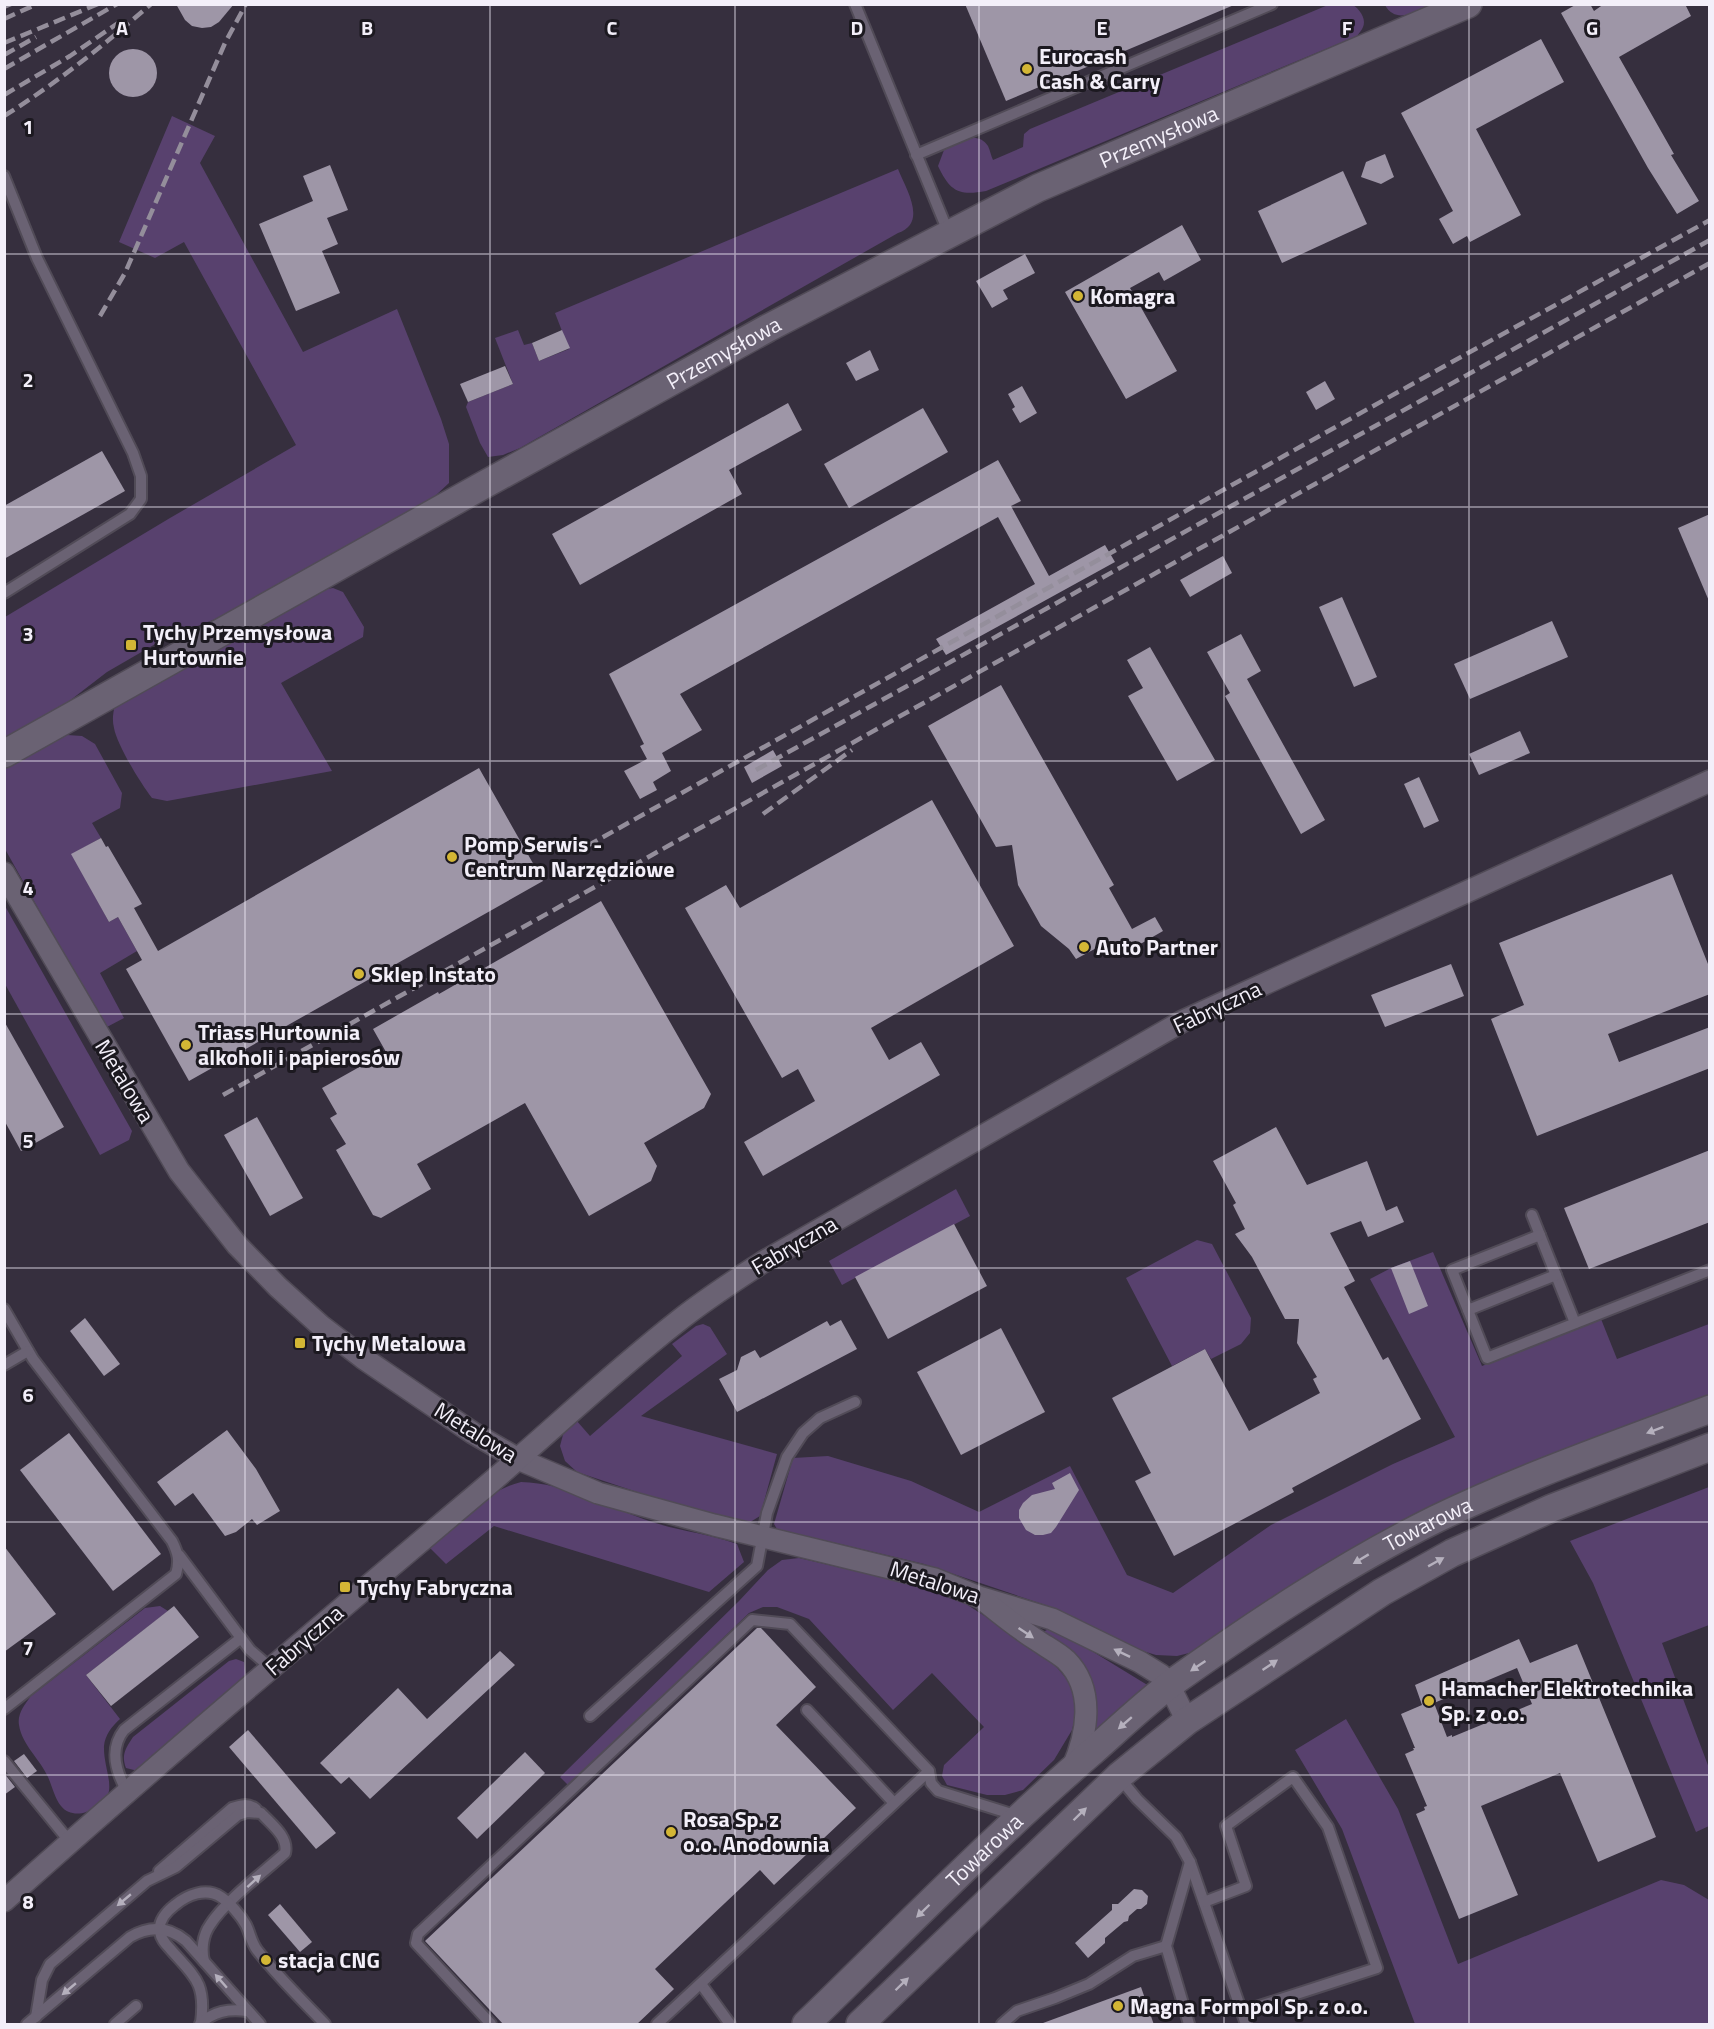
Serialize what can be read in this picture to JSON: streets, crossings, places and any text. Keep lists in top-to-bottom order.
{
  "streets": {
    "street": [
      "Przemysłowa",
      "Fabryczna",
      "Metalowa",
      "Towarowa"
    ]
  },
  "crossings": [
    ["Fabryczna", "Metalowa"],
    ["Metalowa", "Towarowa"]
  ],
  "places": {
    "other": [
      "Eurocash Cash & Carry",
      "Komagra",
      "Pomp Serwis - Centrum Narzędziowe",
      "Auto Partner",
      "Sklep Instato",
      "Triass Hurtownia alkoholi i papierosów",
      "Hamacher Elektrotechnika Sp. z o.o.",
      "Rosa Sp. z o.o. Anodownia",
      "stacja CNG",
      "Magna Formpol Sp. z o.o."
    ],
    "transit": ["Tychy Przemysłowa Hurtownie", "Tychy Metalowa", "Tychy Fabryczna"]
  },
  "grid": {
    "columns": [
      "A",
      "B",
      "C",
      "D",
      "E",
      "F",
      "G"
    ],
    "rows": [
      "1",
      "2",
      "3",
      "4",
      "5",
      "6",
      "7",
      "8"
    ]
  }
}
